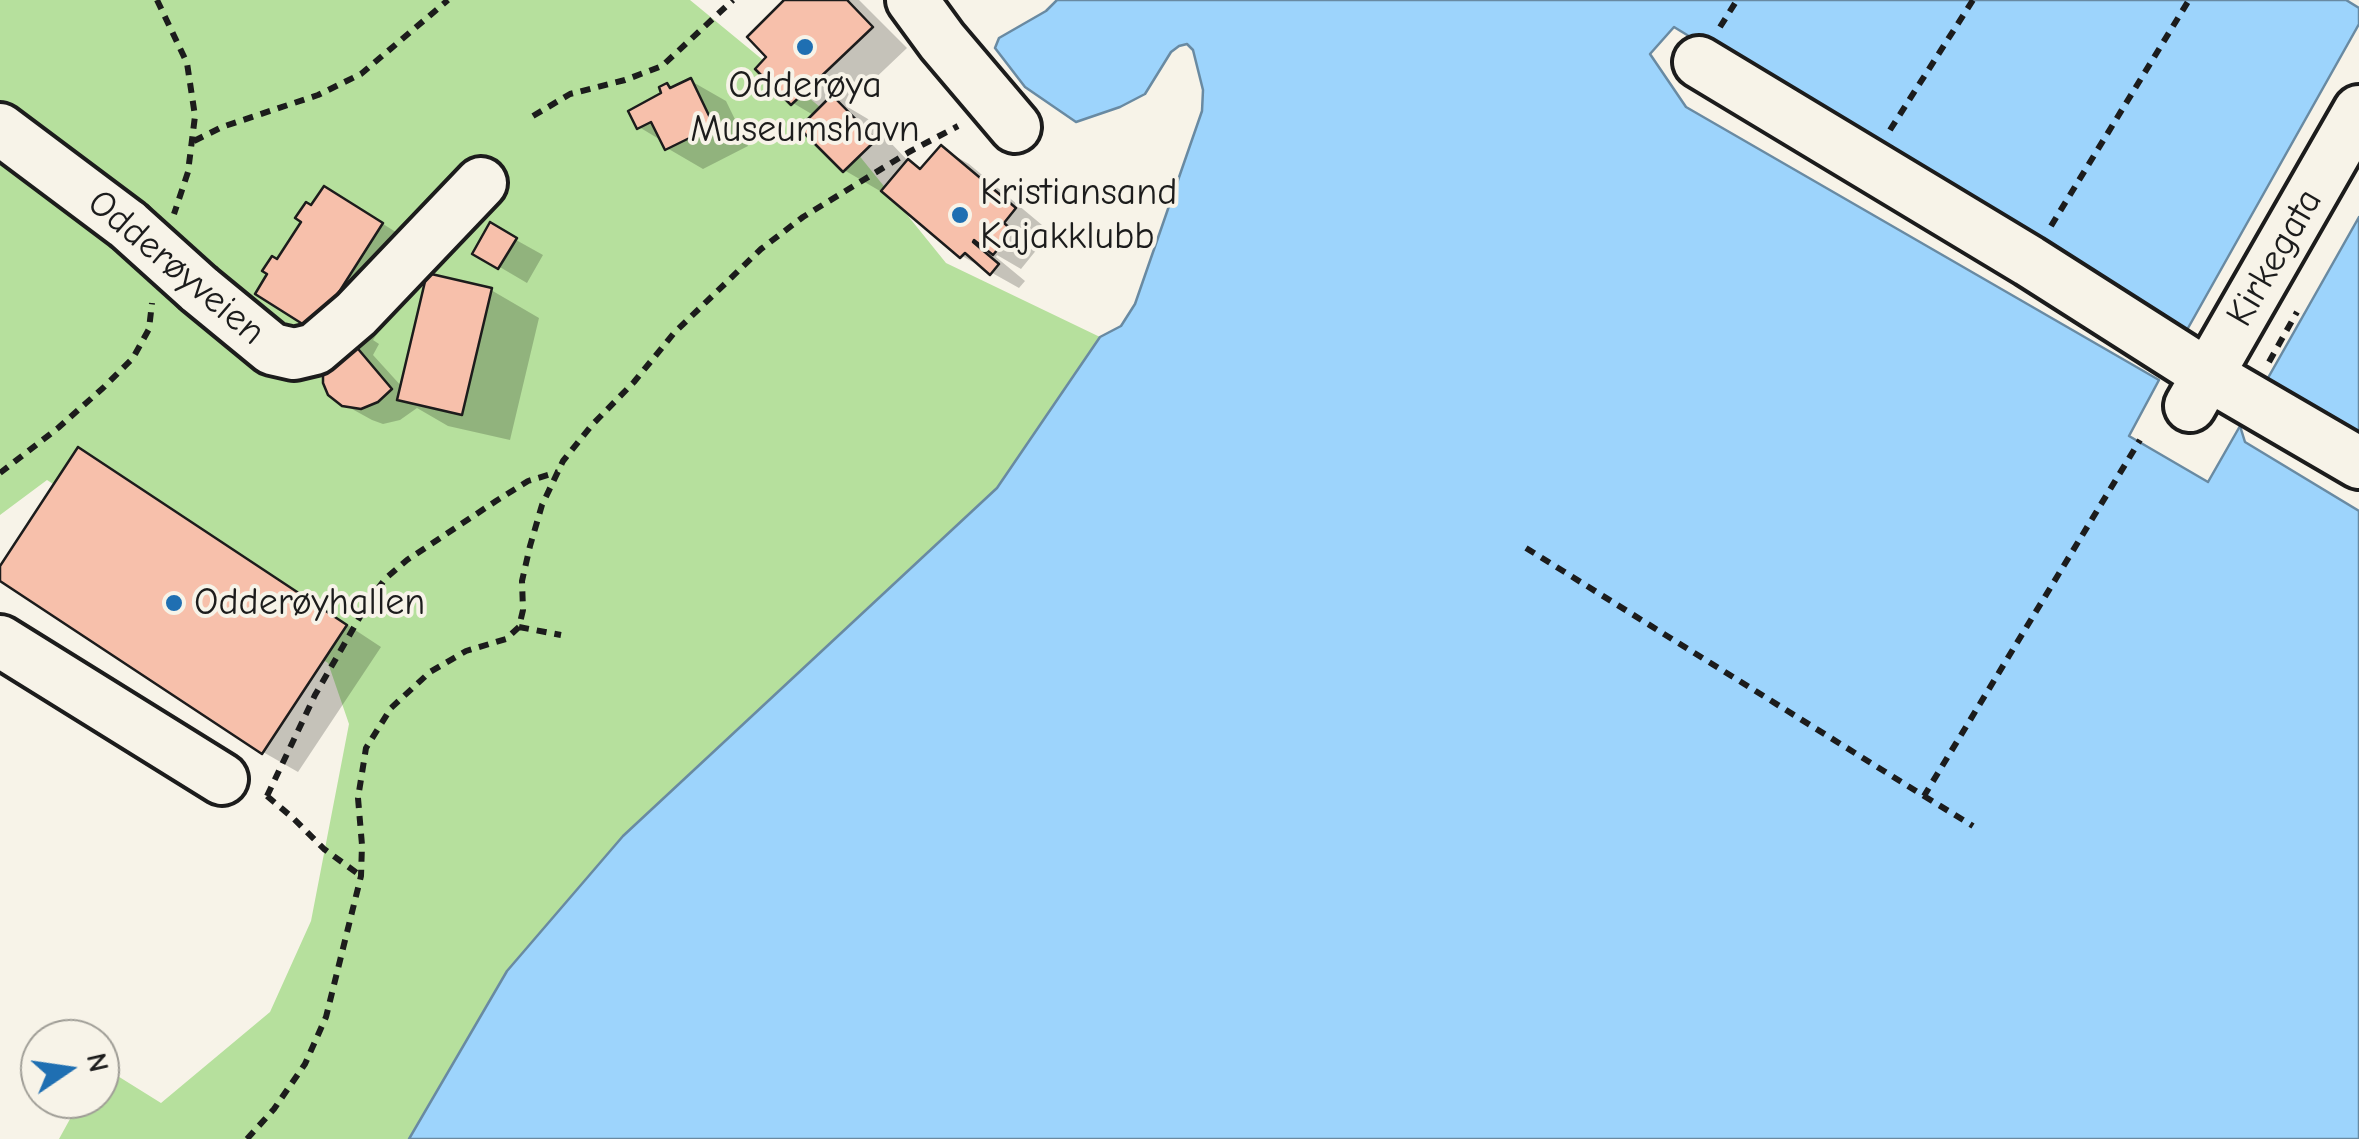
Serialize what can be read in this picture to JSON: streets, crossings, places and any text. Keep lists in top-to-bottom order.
{
  "streets": {
    "street": ["Kirkegata", "Odderøyveien"]
  },
  "places": ["Odderøya Museumshavn", "Kristiansand Kajakklubb", "Odderøyhallen"],
  "north": "right"
}
